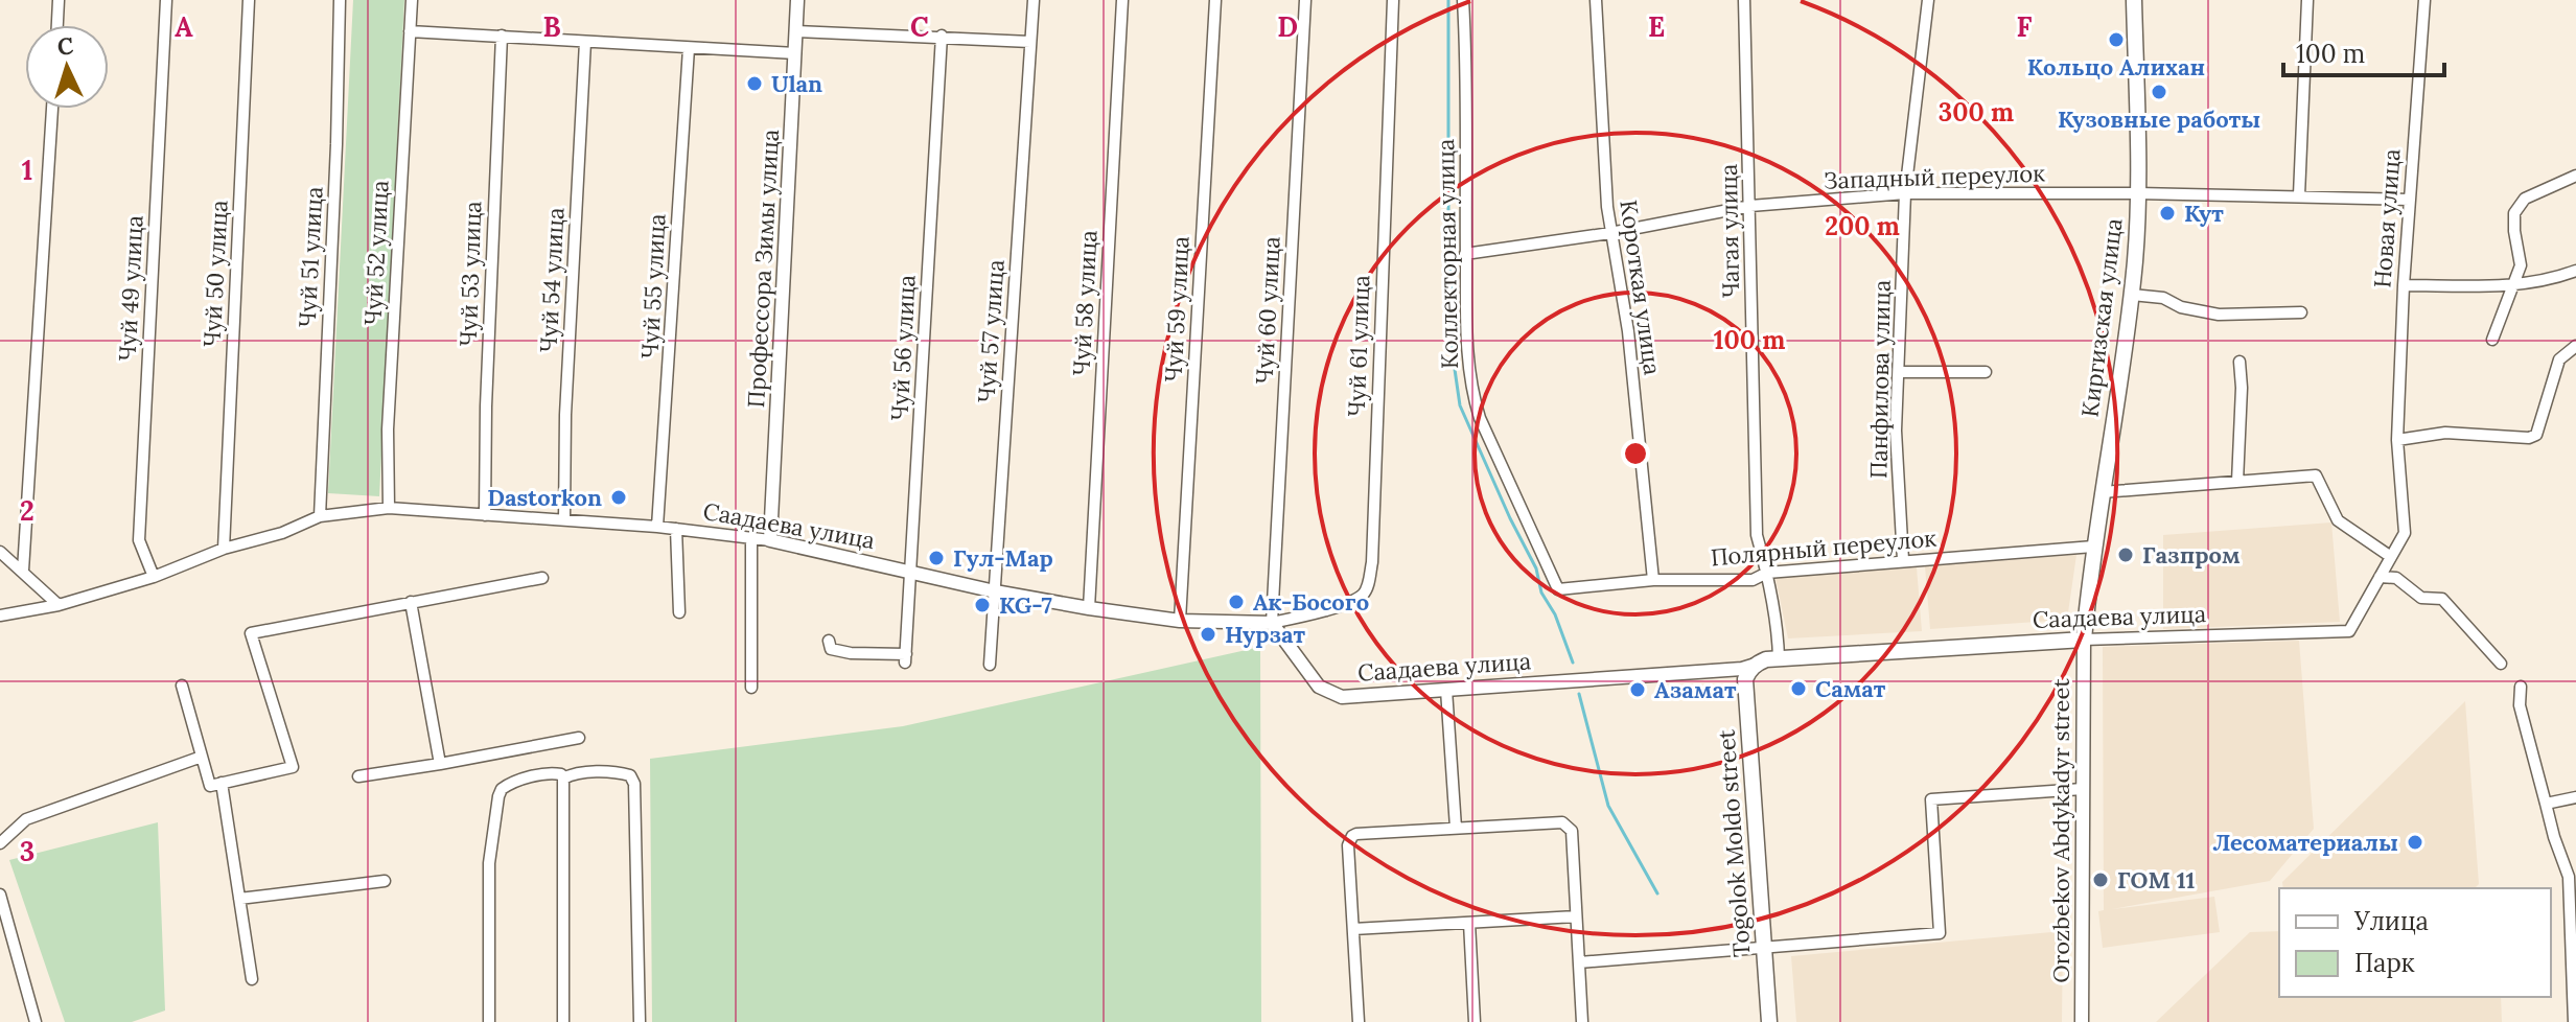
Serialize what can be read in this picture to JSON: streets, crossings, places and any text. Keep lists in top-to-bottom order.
{
  "streets": {
    "main road": ["Киргизская улица", "Саадаева улица", "Togolok Moldo street"],
    "street": [
      "Западный переулок",
      "Новая улица",
      "Чагая улица",
      "Чуй 52 улица",
      "Коллекторная улица",
      "Чуй 51 улица",
      "Профессора Зимы улица",
      "Чуй 50 улица",
      "Чуй 53 улица",
      "Чуй 54 улица",
      "Чуй 55 улица",
      "Короткая улица",
      "Чуй 49 улица",
      "Чуй 58 улица",
      "Чуй 59 улица",
      "Чуй 60 улица",
      "Чуй 57 улица",
      "Чуй 61 улица",
      "Чуй 56 улица",
      "Панфилова улица",
      "Полярный переулок",
      "Orozbekov Abdykadyr street"
    ]
  },
  "crossings": [
    ["Западный переулок", "Новая улица"],
    ["Западный переулок", "Чагая улица"],
    ["Западный переулок", "Коллекторная улица"],
    ["Западный переулок", "Короткая улица"],
    ["Западный переулок", "Киргизская улица"],
    ["Западный переулок", "Панфилова улица"],
    ["Новая улица", "Саадаева улица"],
    ["Чагая улица", "Саадаева улица"],
    ["Чагая улица", "Полярный переулок"],
    ["Чуй 52 улица", "Саадаева улица"],
    ["Коллекторная улица", "Полярный переулок"],
    ["Чуй 51 улица", "Саадаева улица"],
    ["Профессора Зимы улица", "Саадаева улица"],
    ["Чуй 50 улица", "Саадаева улица"],
    ["Чуй 53 улица", "Саадаева улица"],
    ["Чуй 54 улица", "Саадаева улица"],
    ["Чуй 55 улица", "Саадаева улица"],
    ["Короткая улица", "Полярный переулок"],
    ["Чуй 49 улица", "Саадаева улица"],
    ["Чуй 58 улица", "Саадаева улица"],
    ["Чуй 59 улица", "Саадаева улица"],
    ["Чуй 60 улица", "Чуй 61 улица"],
    ["Чуй 60 улица", "Саадаева улица"],
    ["Киргизская улица", "Саадаева улица"],
    ["Киргизская улица", "Полярный переулок"],
    ["Киргизская улица", "Orozbekov Abdykadyr street"],
    ["Чуй 57 улица", "Саадаева улица"],
    ["Чуй 61 улица", "Саадаева улица"],
    ["Чуй 56 улица", "Саадаева улица"],
    ["Панфилова улица", "Полярный переулок"],
    ["Саадаева улица", "Orozbekov Abdykadyr street"],
    ["Саадаева улица", "Togolok Moldo street"]
  ],
  "places": [
    "Кольцо Алихан",
    "Ulan",
    "Кузовные работы",
    "Кут",
    "Dastorkon",
    "Газпром",
    "Гул-Мар",
    "Ак-Босого",
    "KG-7",
    "Нурзат",
    "Самат",
    "Азамат",
    "Лесоматериалы",
    "ГОМ 11"
  ],
  "legend": ["Улица", "Парк"],
  "scale_bar": "100 m",
  "north": "top",
  "grid": {
    "columns": [
      "A",
      "B",
      "C",
      "D",
      "E",
      "F"
    ],
    "rows": ["1", "2", "3"]
  },
  "rings": ["300 m", "200 m", "100 m"]
}
